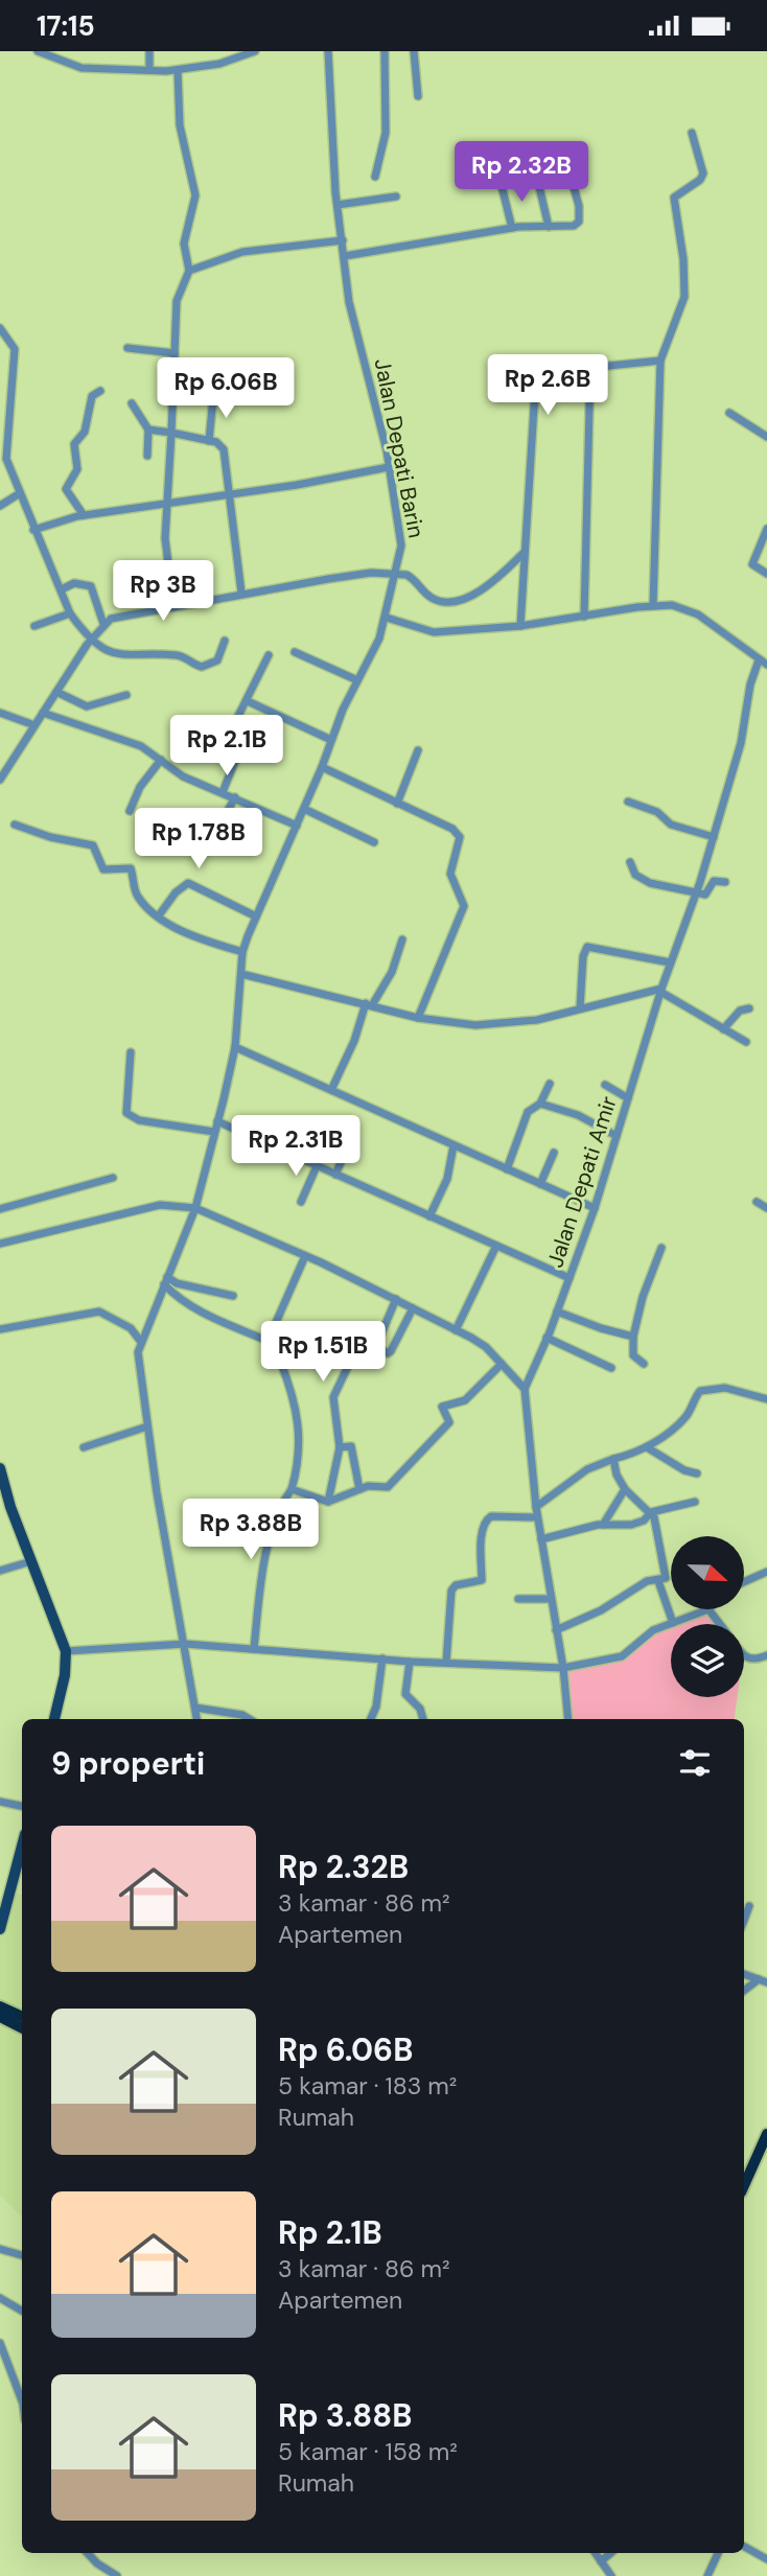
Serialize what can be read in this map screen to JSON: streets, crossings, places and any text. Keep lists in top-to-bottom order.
{
  "streets": {
    "street": ["Jalan Depati Barin", "Jalan Depati Amir"]
  },
  "north": "right",
  "page": {
    "status": "17:15",
    "price": [
      "Rp 2.32B",
      "Rp 2.6B",
      "Rp 6.06B",
      "Rp 3B",
      "Rp 2.1B",
      "Rp 1.78B",
      "Rp 2.31B",
      "Rp 1.51B",
      "Rp 3.88B"
    ],
    "heading": "9 properti",
    "list": [
      {
        "name": "Rp 2.32B",
        "note": "3 kamar · 86 m² · Apartemen"
      },
      {
        "name": "Rp 6.06B",
        "note": "5 kamar · 183 m² · Rumah"
      },
      {
        "name": "Rp 2.1B",
        "note": "3 kamar · 86 m² · Apartemen"
      },
      {
        "name": "Rp 3.88B",
        "note": "5 kamar · 158 m² · Rumah"
      }
    ]
  }
}
